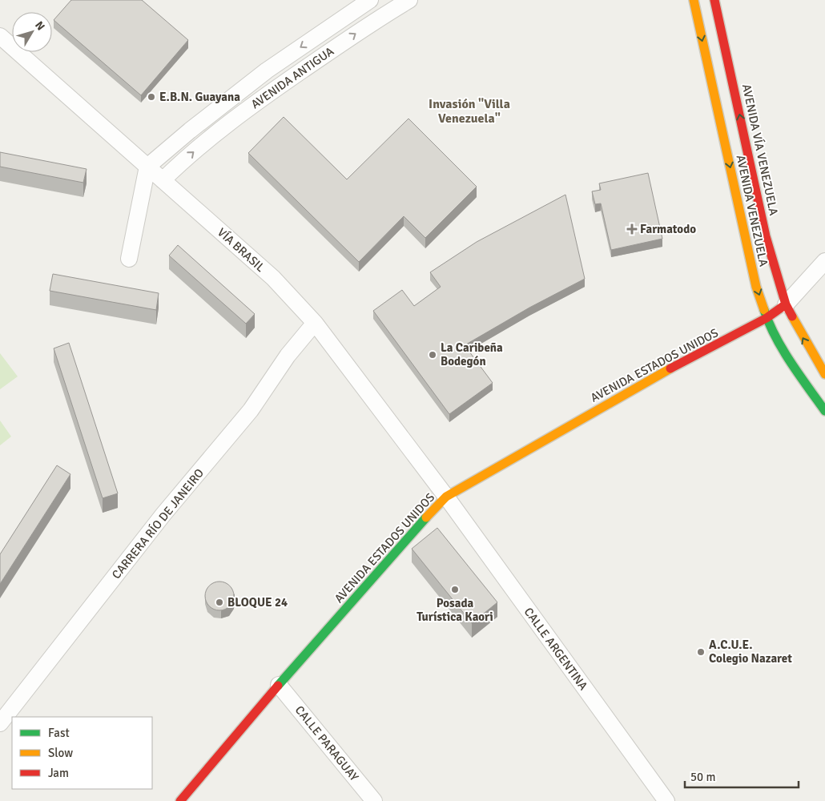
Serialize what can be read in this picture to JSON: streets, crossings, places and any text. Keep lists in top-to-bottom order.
{
  "streets": {
    "street": [
      "AVENIDA ANTIGUA",
      "AVENIDA VÍA VENEZUELA",
      "AVENIDA VENEZUELA",
      "VÍA BRASIL",
      "AVENIDA ESTADOS UNIDOS",
      "CARRERA RÍO DE JANEIRO",
      "CALLE ARGENTINA",
      "CALLE PARAGUAY"
    ]
  },
  "crossings": [
    ["AVENIDA ANTIGUA", "VÍA BRASIL"],
    ["AVENIDA VÍA VENEZUELA", "AVENIDA ESTADOS UNIDOS"],
    ["AVENIDA VENEZUELA", "AVENIDA ESTADOS UNIDOS"],
    ["VÍA BRASIL", "AVENIDA ESTADOS UNIDOS"],
    ["VÍA BRASIL", "CARRERA RÍO DE JANEIRO"],
    ["VÍA BRASIL", "CALLE ARGENTINA"],
    ["AVENIDA ESTADOS UNIDOS", "CALLE ARGENTINA"],
    ["AVENIDA ESTADOS UNIDOS", "CALLE PARAGUAY"]
  ],
  "one_way": ["AVENIDA VÍA VENEZUELA", "AVENIDA VENEZUELA"],
  "districts": ["Invasión \"Villa Venezuela\""],
  "places": {
    "other": [
      "E.B.N. Guayana",
      "La Caribeña Bodegón",
      "Posada Turística Kaori",
      "BLOQUE 24",
      "A.C.U.E. Colegio Nazaret"
    ],
    "health": ["Farmatodo"]
  },
  "legend": ["Fast", "Slow", "Jam"],
  "scale_bar": "50 m",
  "north": "top right"
}
